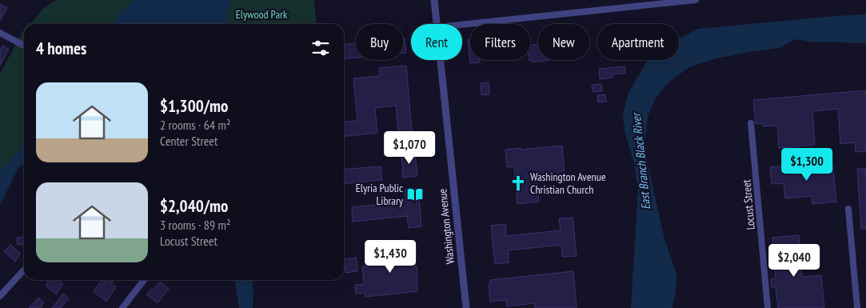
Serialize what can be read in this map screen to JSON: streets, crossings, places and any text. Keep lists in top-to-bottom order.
{
  "streets": {
    "street": ["Locust Street", "Washington Avenue"]
  },
  "water": ["East Branch Black River"],
  "parks": ["Elywood Park"],
  "places": {
    "church": ["Washington Avenue Christian Church"],
    "library": ["Elyria Public Library"]
  },
  "page": {
    "chip": [
      "Buy",
      "Rent",
      "Filters",
      "New",
      "Apartment"
    ],
    "heading": "4 homes",
    "list": [
      {
        "name": "$1,300/mo",
        "note": "2 rooms · 64 m² · Center Street"
      },
      {
        "name": "$2,040/mo",
        "note": "3 rooms · 89 m² · Locust Street"
      }
    ],
    "price": [
      "$1,070",
      "$1,300",
      "$1,430",
      "$2,040"
    ]
  }
}
